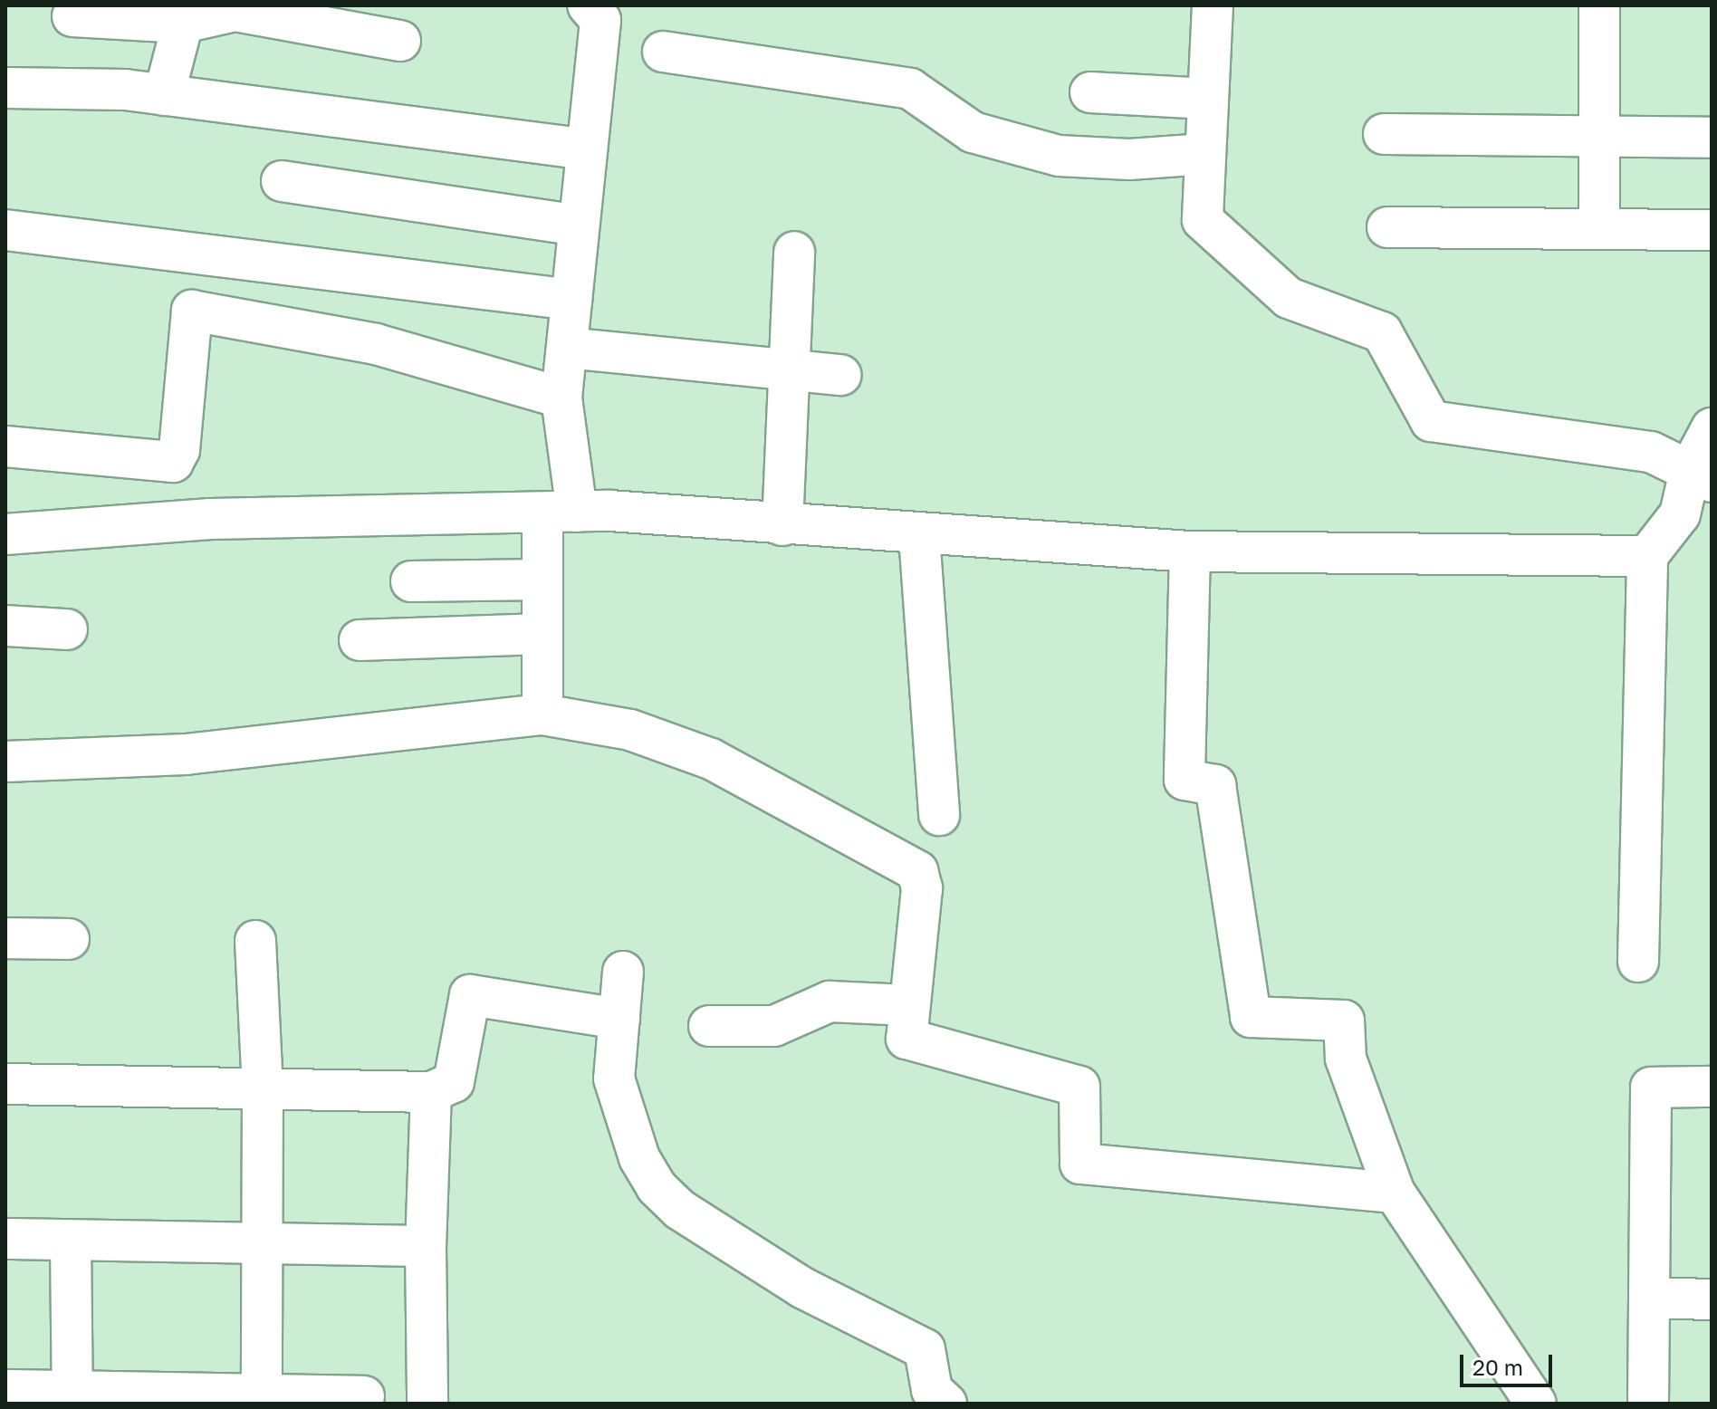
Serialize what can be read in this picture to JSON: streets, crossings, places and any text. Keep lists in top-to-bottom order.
{
  "scale_bar": "20 m"
}
